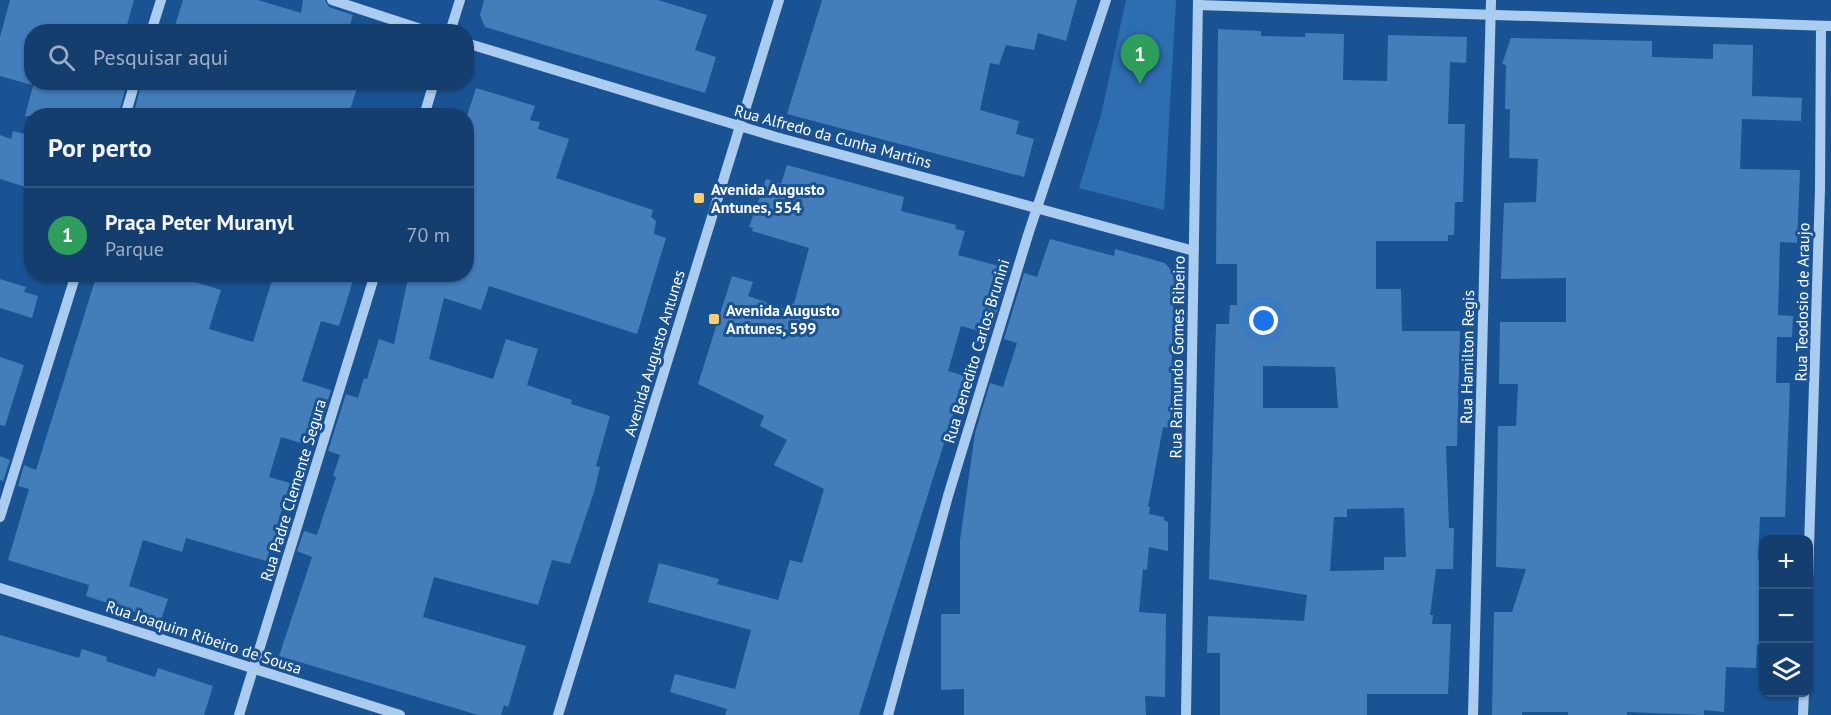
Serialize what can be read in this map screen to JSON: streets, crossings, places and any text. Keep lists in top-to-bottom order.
{
  "streets": {
    "street": [
      "Rua Alfredo da Cunha Martins",
      "Rua Teodosio de Araujo",
      "Rua Benedito Carlos Brunini",
      "Avenida Augusto Antunes",
      "Rua Raimundo Gomes Ribeiro",
      "Rua Hamilton Regis",
      "Rua Padre Clemente Segura",
      "Rua Joaquim Ribeiro de Sousa"
    ]
  },
  "crossings": [
    ["Rua Alfredo da Cunha Martins", "Rua Benedito Carlos Brunini"],
    ["Rua Alfredo da Cunha Martins", "Avenida Augusto Antunes"],
    ["Rua Alfredo da Cunha Martins", "Rua Raimundo Gomes Ribeiro"],
    ["Rua Padre Clemente Segura", "Rua Joaquim Ribeiro de Sousa"]
  ],
  "places": {
    "transit": ["Avenida Augusto Antunes, 554", "Avenida Augusto Antunes, 599"]
  },
  "page": {
    "search": "Pesquisar aqui",
    "pins": "1",
    "heading": "Por perto",
    "list": [
      {
        "mark": "1",
        "name": "Praça Peter Muranyl",
        "note": "Parque",
        "value": "70 m"
      }
    ],
    "map_buttons": ["+", "−"]
  }
}
